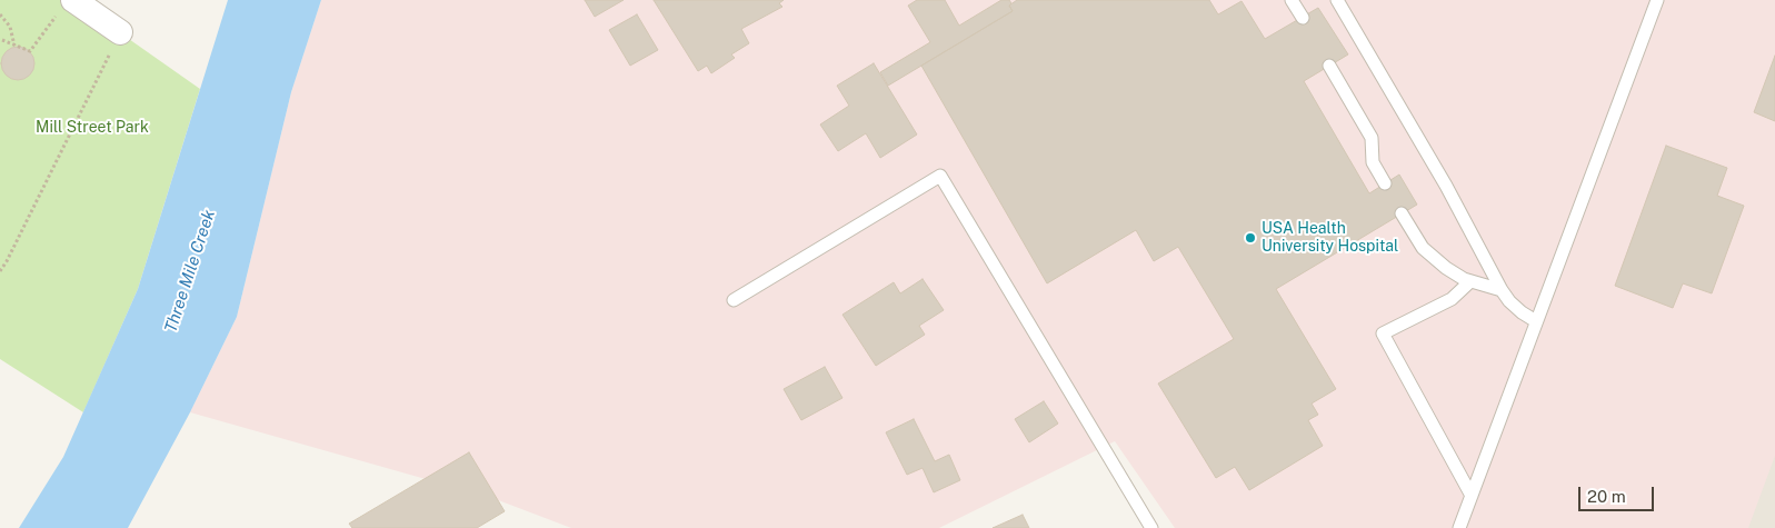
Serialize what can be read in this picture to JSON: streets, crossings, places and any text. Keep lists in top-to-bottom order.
{
  "water": ["Three Mile Creek"],
  "parks": ["Mill Street Park"],
  "places": ["USA Health University Hospital"],
  "scale_bar": "20 m"
}
